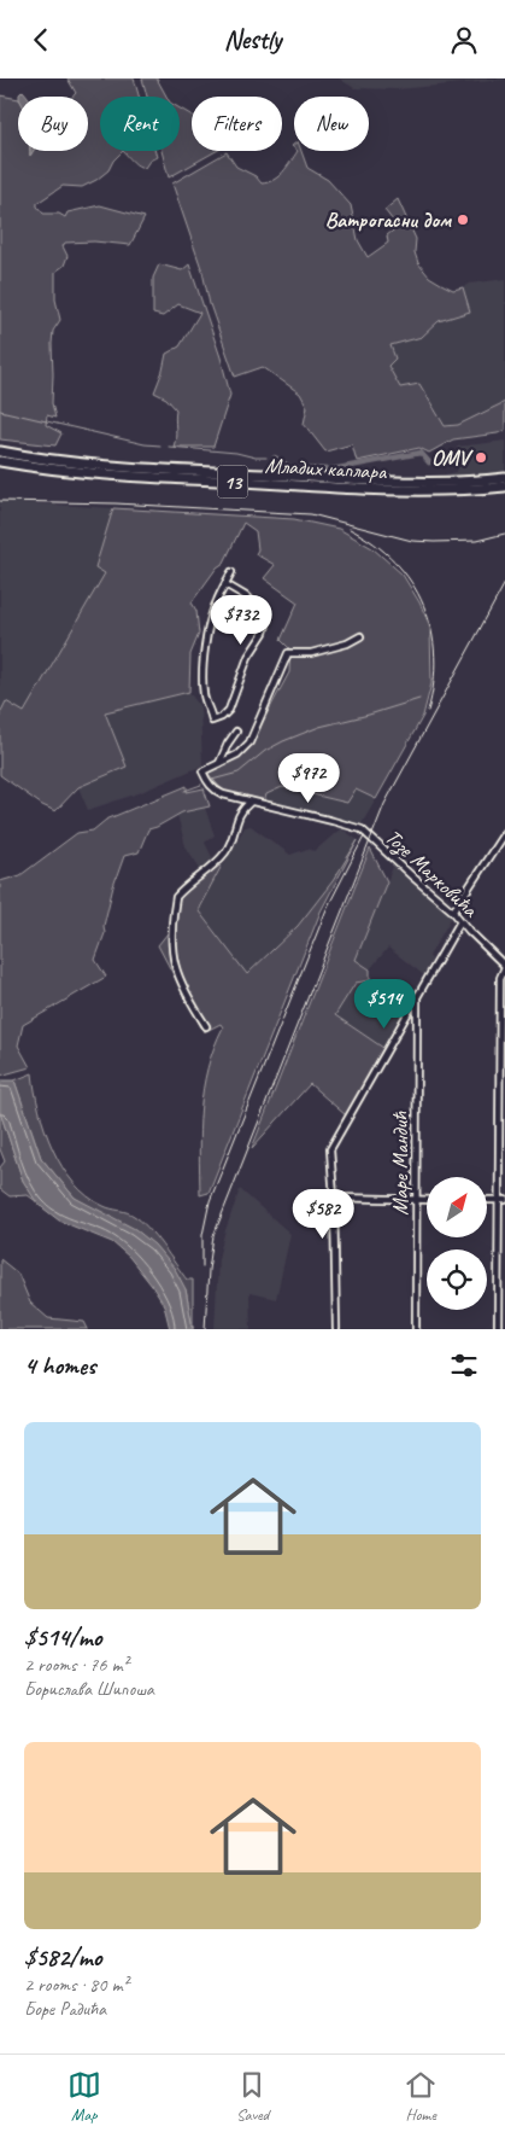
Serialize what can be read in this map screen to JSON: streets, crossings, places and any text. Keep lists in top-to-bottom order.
{
  "streets": {
    "highway": ["Младих каплара", "13"],
    "street": ["Тозе Марковића", "Маре Мандић"]
  },
  "places": ["Ватрогасни дом", "OMV"],
  "north": "top right",
  "page": {
    "header": "Nestly",
    "chip": [
      "Buy",
      "Rent",
      "Filters",
      "New"
    ],
    "price": [
      "$732",
      "$972",
      "$514",
      "$582"
    ],
    "heading": "4 homes",
    "list": [
      {
        "name": "$514/mo",
        "note": "2 rooms · 76 m² · Борислава Шипоша"
      },
      {
        "name": "$582/mo",
        "note": "2 rooms · 80 m² · Боре Радића"
      }
    ],
    "tabs": ["Map", "Saved", "Home"]
  }
}
